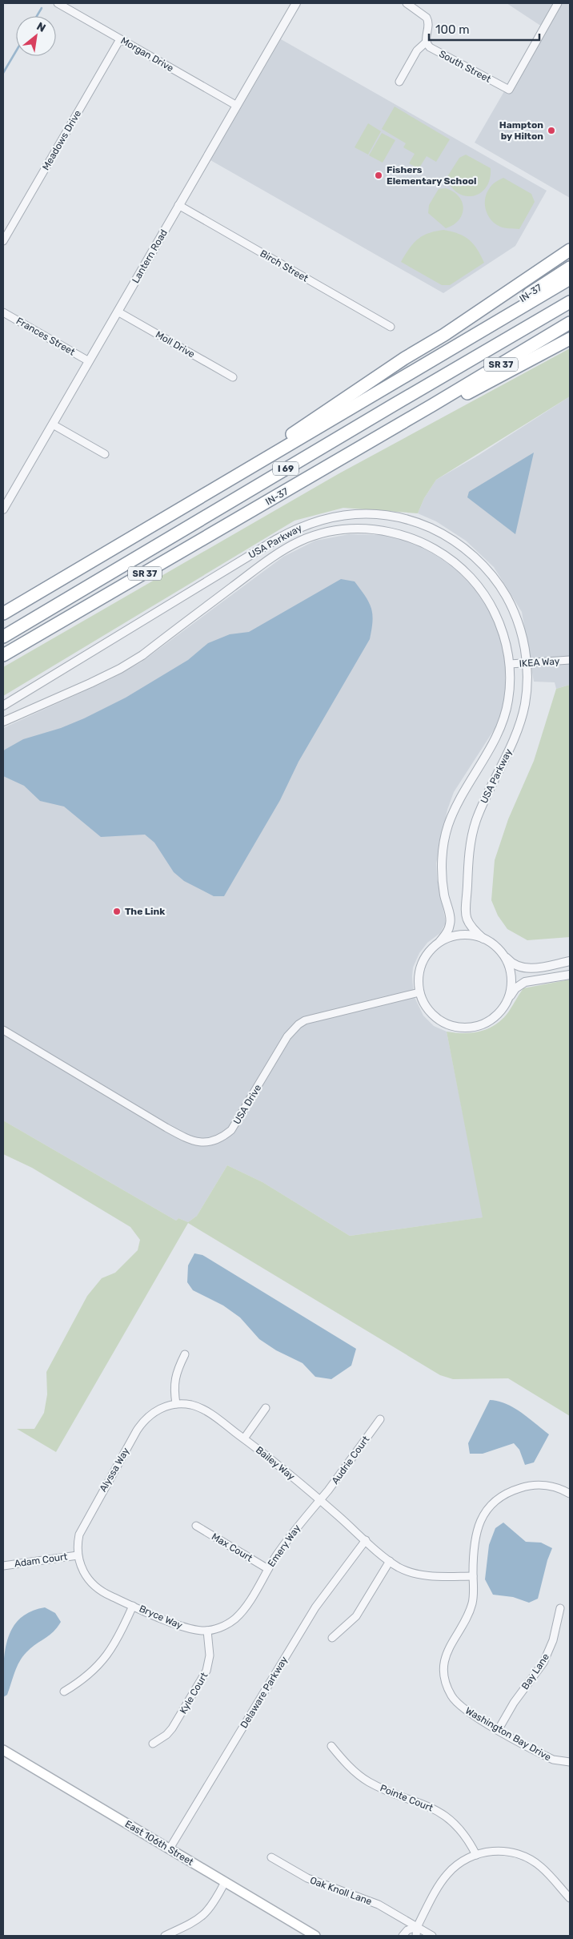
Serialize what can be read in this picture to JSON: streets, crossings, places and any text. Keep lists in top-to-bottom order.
{
  "streets": {
    "highway": ["IN-37", "SR 37", "I 69"],
    "main road": ["East 106th Street"],
    "street": [
      "Morgan Drive",
      "South Street",
      "Meadows Drive",
      "Lantern Road",
      "Birch Street",
      "Frances Street",
      "Moll Drive",
      "USA Parkway",
      "IKEA Way",
      "USA Drive",
      "Audrie Court",
      "Bailey Way",
      "Alyssa Way",
      "Emery Way",
      "Max Court",
      "Adam Court",
      "Bryce Way",
      "Bay Lane",
      "Delaware Parkway",
      "Kyle Court",
      "Washington Bay Drive",
      "Pointe Court",
      "Oak Knoll Lane"
    ]
  },
  "crossings": [
    ["Morgan Drive", "Meadows Drive"],
    ["Morgan Drive", "Lantern Road"],
    ["Lantern Road", "Birch Street"],
    ["Lantern Road", "Frances Street"],
    ["Lantern Road", "Moll Drive"],
    ["IN-37", "I 69"],
    ["USA Parkway", "IKEA Way"],
    ["USA Parkway", "USA Drive"],
    ["Audrie Court", "Bailey Way"],
    ["Audrie Court", "Emery Way"],
    ["Bailey Way", "Alyssa Way"],
    ["Bailey Way", "Emery Way"],
    ["Bailey Way", "Delaware Parkway"],
    ["Bailey Way", "Washington Bay Drive"],
    ["Alyssa Way", "Adam Court"],
    ["Alyssa Way", "Bryce Way"],
    ["Emery Way", "Max Court"],
    ["Emery Way", "Bryce Way"],
    ["Adam Court", "Bryce Way"],
    ["Bryce Way", "Kyle Court"],
    ["Bay Lane", "Washington Bay Drive"],
    ["Delaware Parkway", "East 106th Street"]
  ],
  "places": ["Hampton by Hilton", "Fishers Elementary School", "The Link"],
  "scale_bar": "100 m",
  "north": "top right"
}
